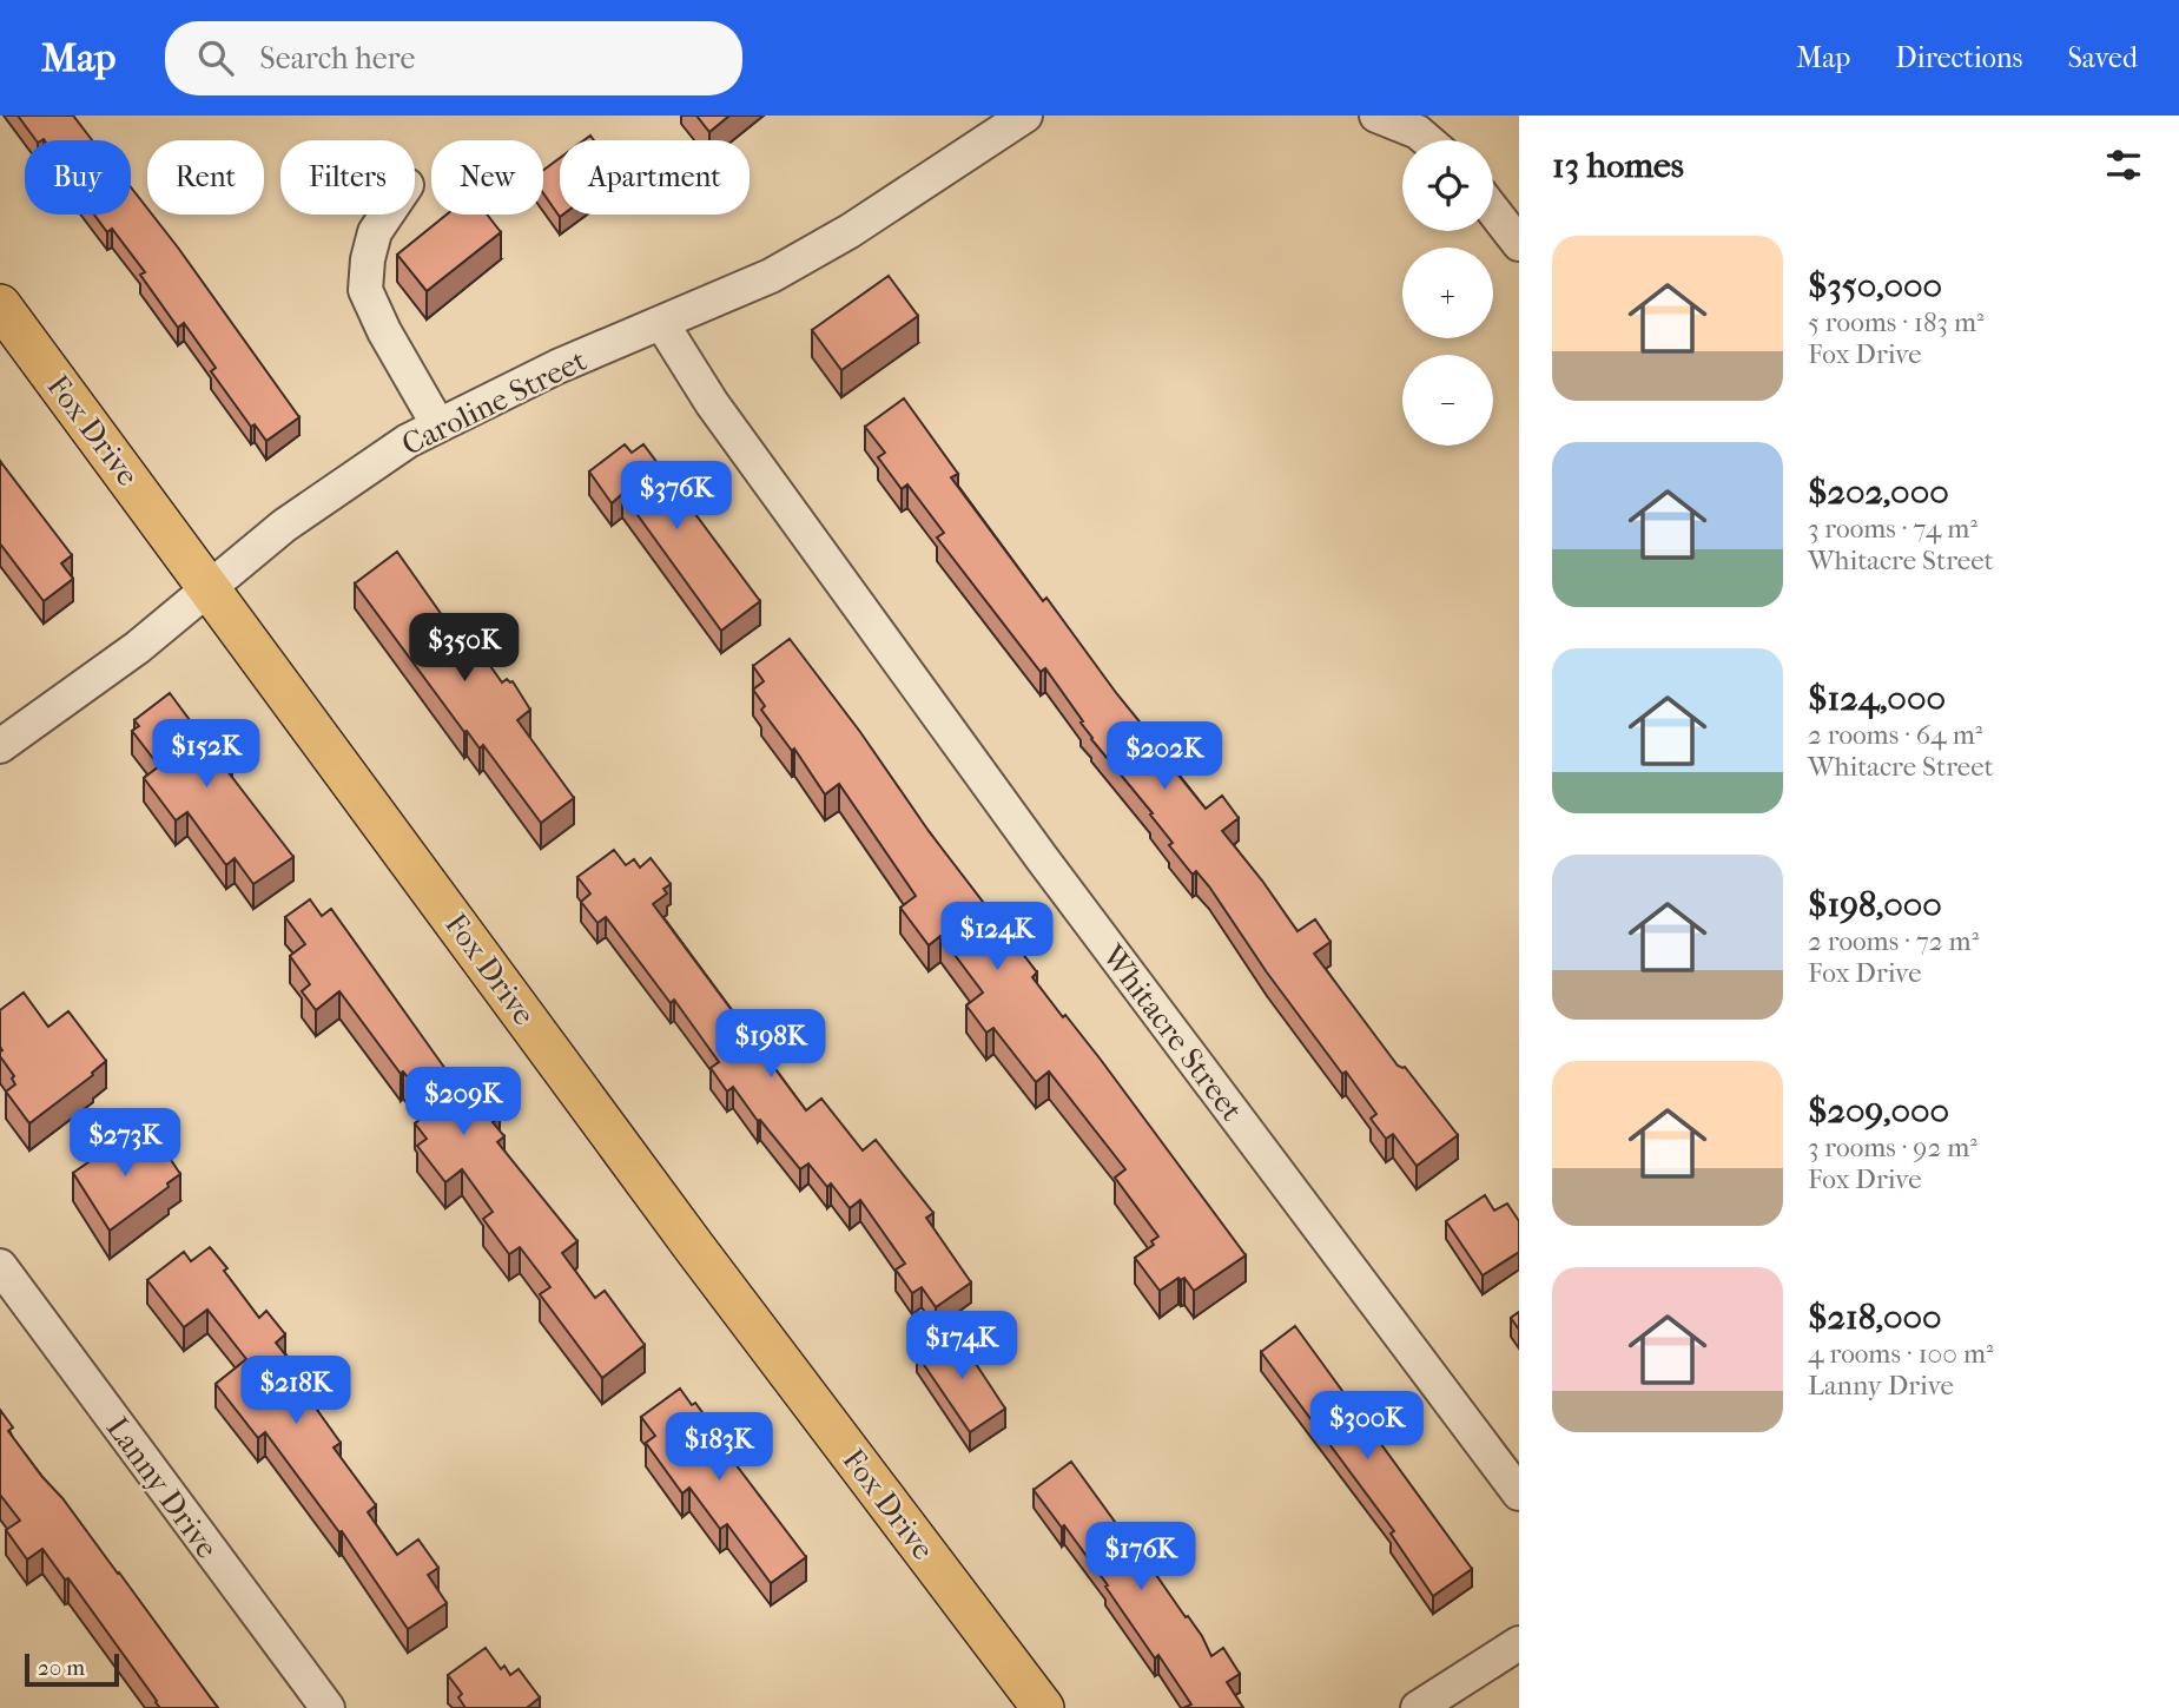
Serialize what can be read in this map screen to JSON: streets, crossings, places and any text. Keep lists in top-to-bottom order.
{
  "streets": {
    "main road": ["Fox Drive"],
    "street": ["Caroline Street", "Whitacre Street", "Lanny Drive"]
  },
  "crossings": [
    ["Caroline Street", "Fox Drive"],
    ["Caroline Street", "Whitacre Street"]
  ],
  "scale_bar": "20 m",
  "page": {
    "header": "Map",
    "search": "Search here",
    "nav": ["Map", "Directions", "Saved"],
    "heading": "13 homes",
    "map_buttons": ["+", "−"],
    "chip": [
      "Buy",
      "Rent",
      "Filters",
      "New",
      "Apartment"
    ],
    "list": [
      {
        "name": "$350,000",
        "note": "5 rooms · 183 m² · Fox Drive"
      },
      {
        "name": "$202,000",
        "note": "3 rooms · 74 m² · Whitacre Street"
      },
      {
        "name": "$124,000",
        "note": "2 rooms · 64 m² · Whitacre Street"
      },
      {
        "name": "$198,000",
        "note": "2 rooms · 72 m² · Fox Drive"
      },
      {
        "name": "$209,000",
        "note": "3 rooms · 92 m² · Fox Drive"
      },
      {
        "name": "$218,000",
        "note": "4 rooms · 100 m² · Lanny Drive"
      }
    ],
    "price": [
      "$376K",
      "$350K",
      "$152K",
      "$202K",
      "$124K",
      "$198K",
      "$209K",
      "$273K",
      "$174K",
      "$218K",
      "$300K",
      "$183K",
      "$176K"
    ],
    "scale": "20 m"
  }
}
